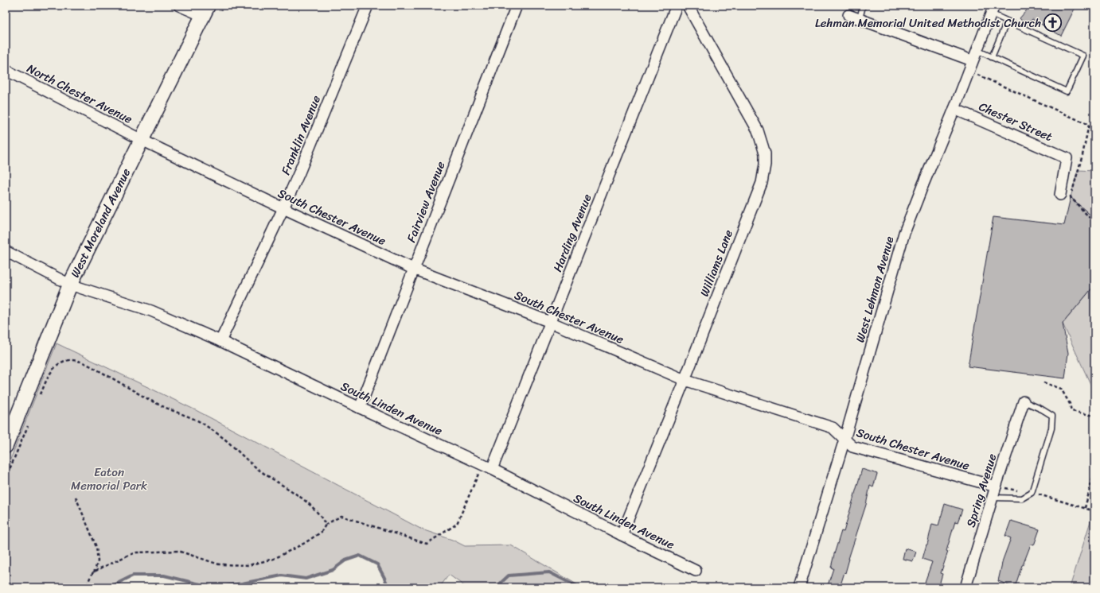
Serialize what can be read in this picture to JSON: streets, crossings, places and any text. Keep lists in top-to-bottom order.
{
  "streets": {
    "street": [
      "North Chester Avenue",
      "Chester Street",
      "Franklin Avenue",
      "Fairview Avenue",
      "South Chester Avenue",
      "West Moreland Avenue",
      "Harding Avenue",
      "Williams Lane",
      "West Lehman Avenue",
      "South Linden Avenue",
      "Spring Avenue"
    ]
  },
  "crossings": [
    ["North Chester Avenue", "South Chester Avenue"],
    ["North Chester Avenue", "West Moreland Avenue"],
    ["Chester Street", "West Lehman Avenue"],
    ["Franklin Avenue", "South Chester Avenue"],
    ["Franklin Avenue", "South Linden Avenue"],
    ["Fairview Avenue", "South Chester Avenue"],
    ["Fairview Avenue", "South Linden Avenue"],
    ["South Chester Avenue", "West Moreland Avenue"],
    ["South Chester Avenue", "Harding Avenue"],
    ["South Chester Avenue", "Williams Lane"],
    ["South Chester Avenue", "West Lehman Avenue"],
    ["South Chester Avenue", "Spring Avenue"],
    ["West Moreland Avenue", "South Linden Avenue"],
    ["Harding Avenue", "South Linden Avenue"],
    ["Williams Lane", "South Linden Avenue"]
  ],
  "parks": ["Eaton Memorial Park"],
  "places": {
    "church": ["Lehman Memorial United Methodist Church"]
  }
}
